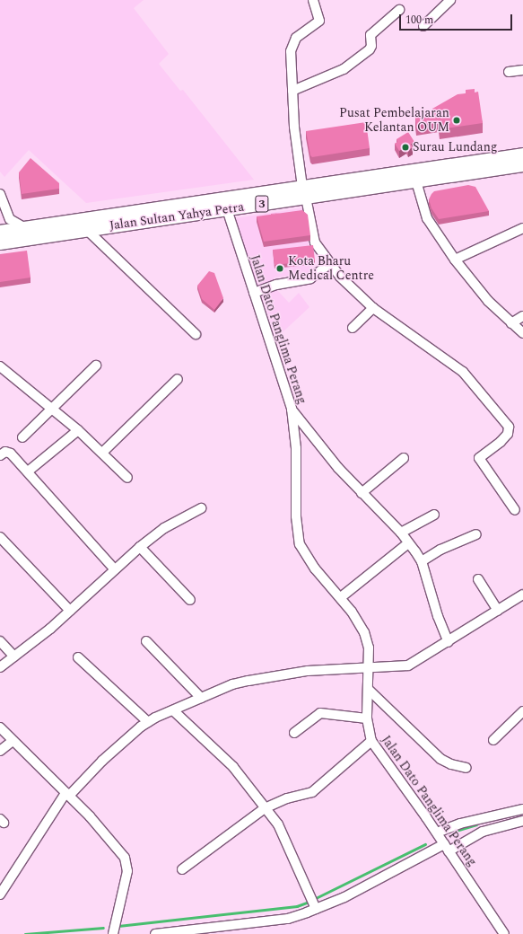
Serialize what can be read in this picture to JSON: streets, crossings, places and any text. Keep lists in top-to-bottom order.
{
  "streets": {
    "highway": ["3", "Jalan Sultan Yahya Petra"],
    "street": ["Jalan Dato Panglima Perang"]
  },
  "crossings": [
    ["Jalan Sultan Yahya Petra", "Jalan Dato Panglima Perang"]
  ],
  "places": ["Pusat Pembelajaran Kelantan OUM", "Surau Lundang", "Kota Bharu Medical Centre"],
  "scale_bar": "100 m"
}
